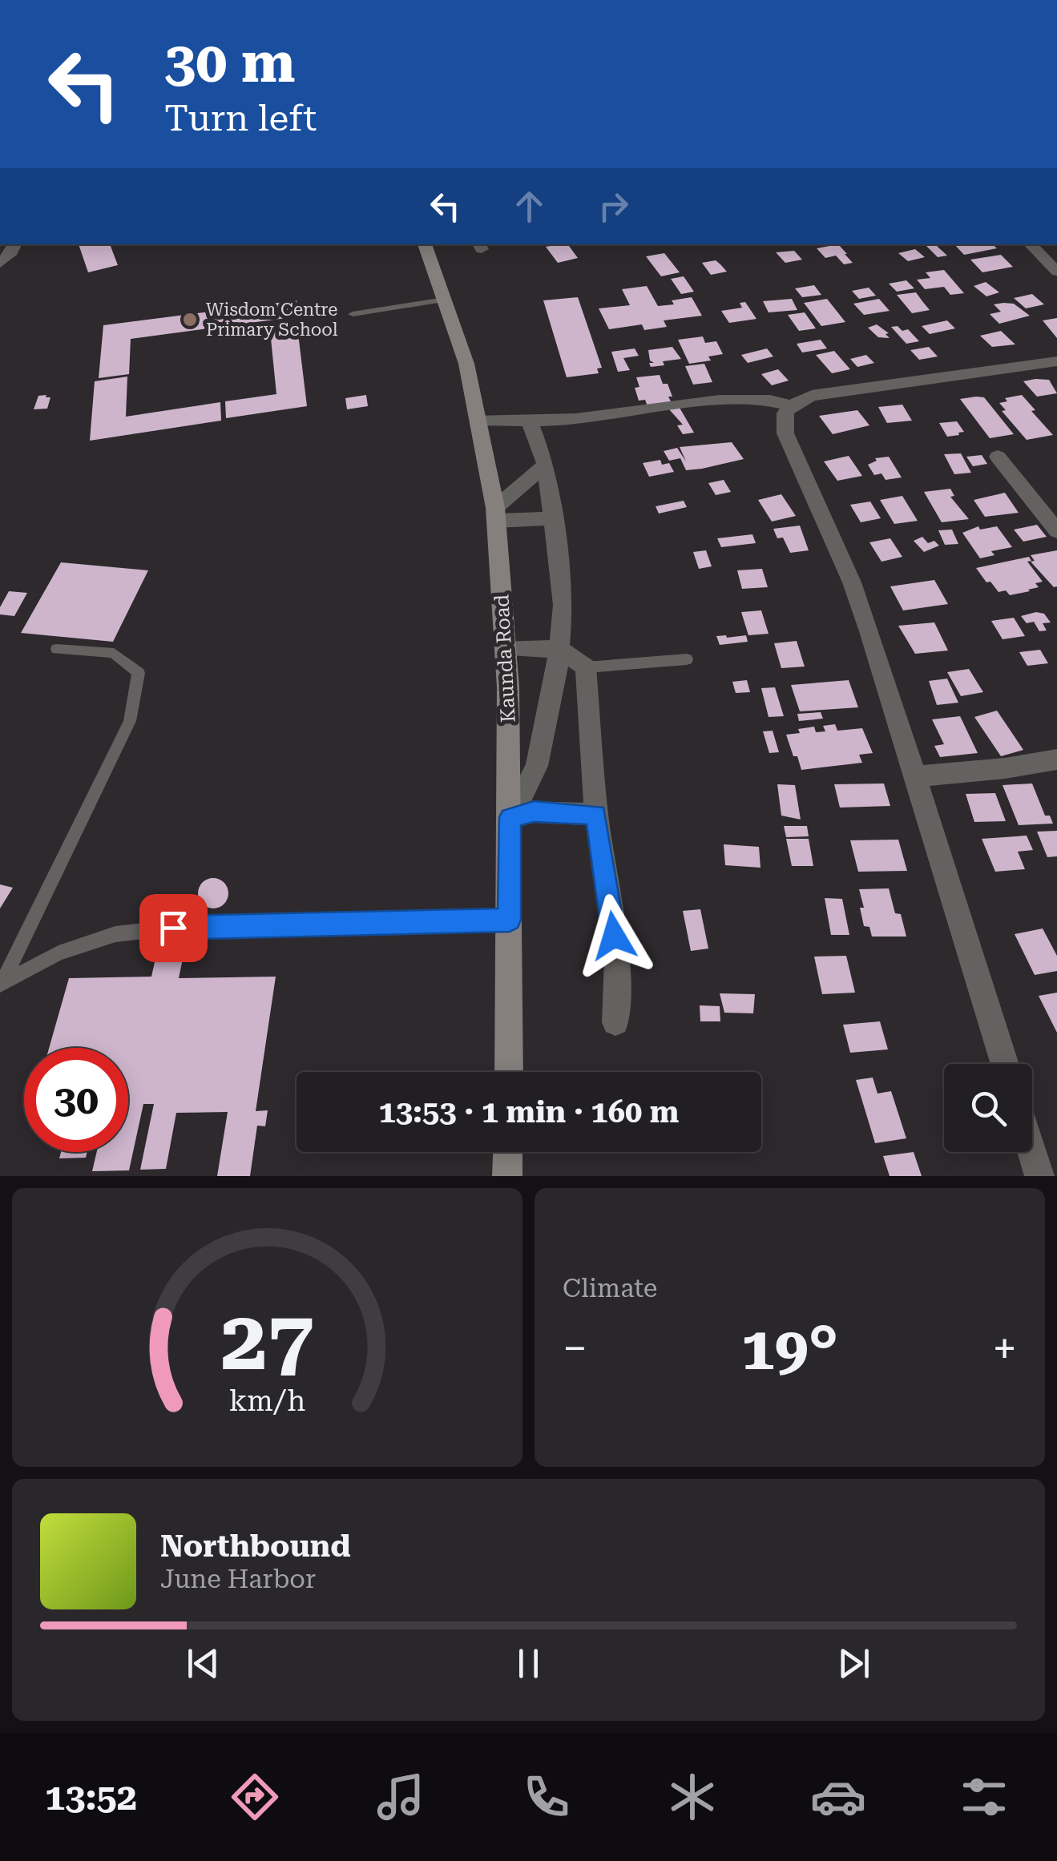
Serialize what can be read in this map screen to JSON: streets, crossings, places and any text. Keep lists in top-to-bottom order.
{
  "streets": {
    "main road": ["Kaunda Road"]
  },
  "places": ["Wisdom Centre Primary School"],
  "page": {
    "turn": ["30 m", "Turn left"],
    "limit": "30",
    "trip": "13:53 · 1 min · 160 m",
    "tile": "Climate",
    "heat": ["−", "19°", "+"],
    "song": ["Northbound", "June Harbor"],
    "tabs": "13:52",
    "gauge": ["27", "km/h"]
  }
}
